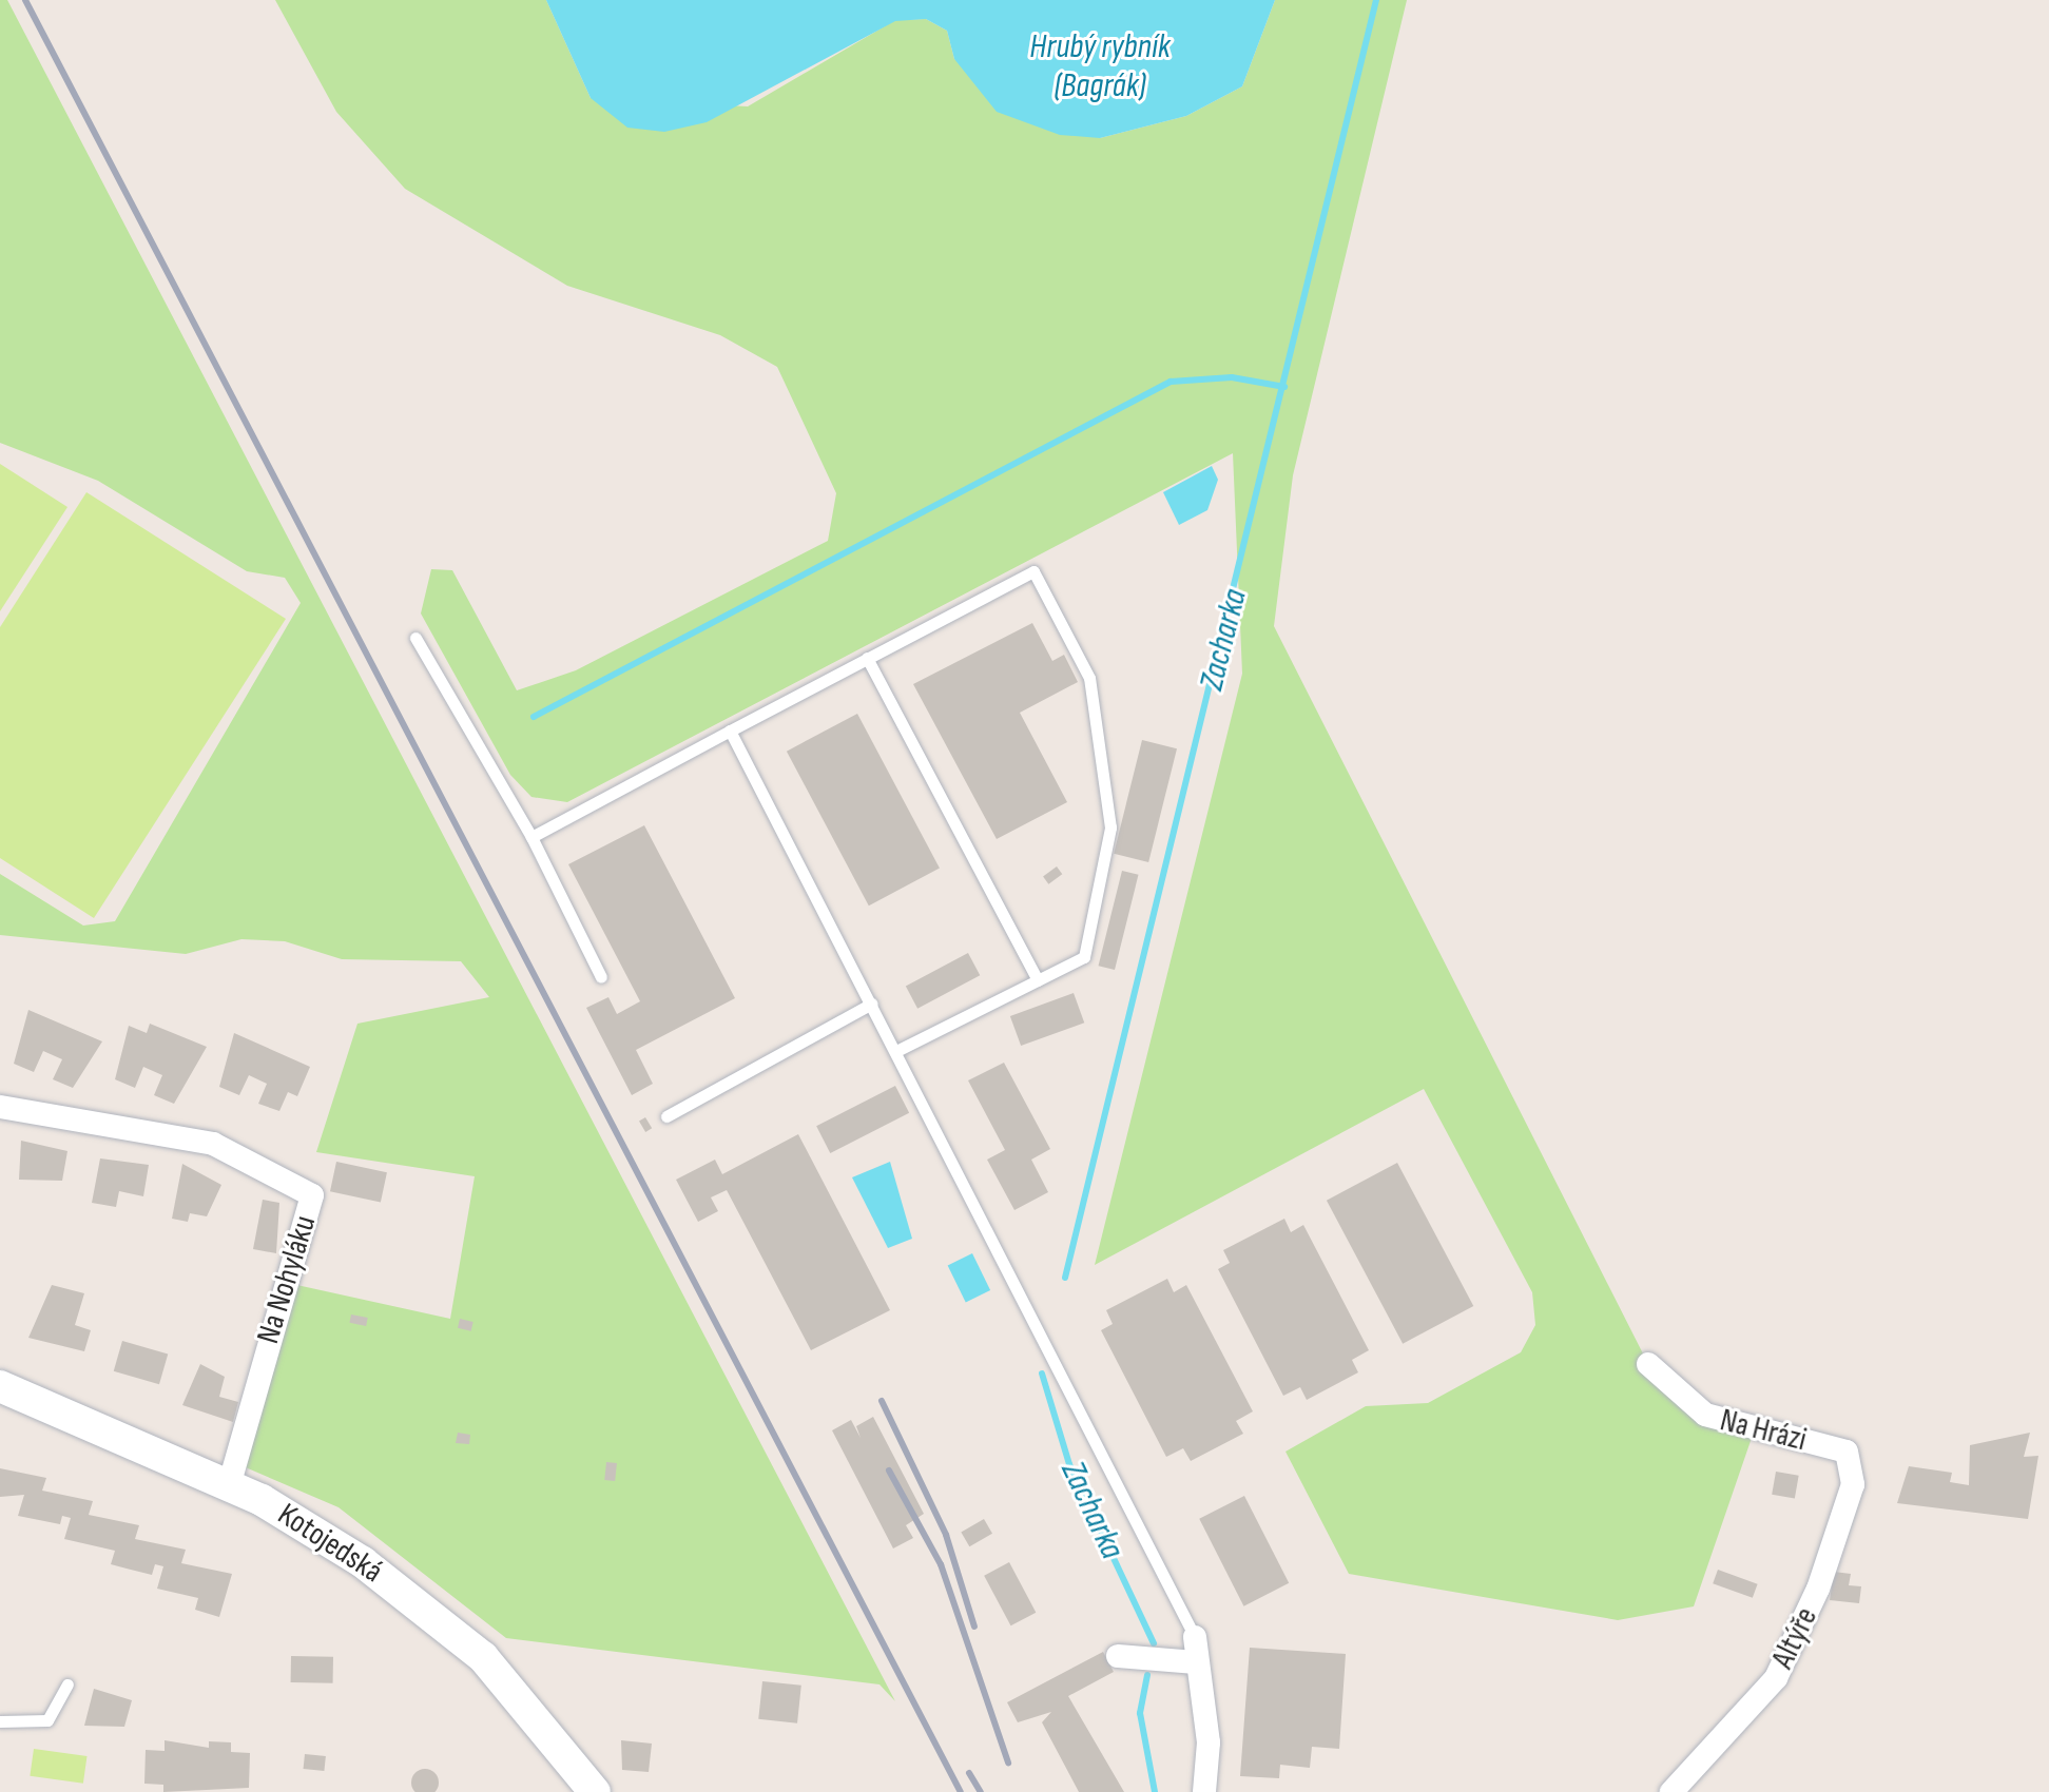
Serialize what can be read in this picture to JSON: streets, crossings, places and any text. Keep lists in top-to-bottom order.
{
  "streets": {
    "main road": ["Kotojedská"],
    "street": ["Na Nohyláku", "Na Hrázi", "Altýře"]
  },
  "crossings": [
    ["Na Nohyláku", "Kotojedská"],
    ["Na Hrázi", "Altýře"]
  ],
  "water": ["Hrubý rybník (Bagrák)", "Zacharka"]
}
